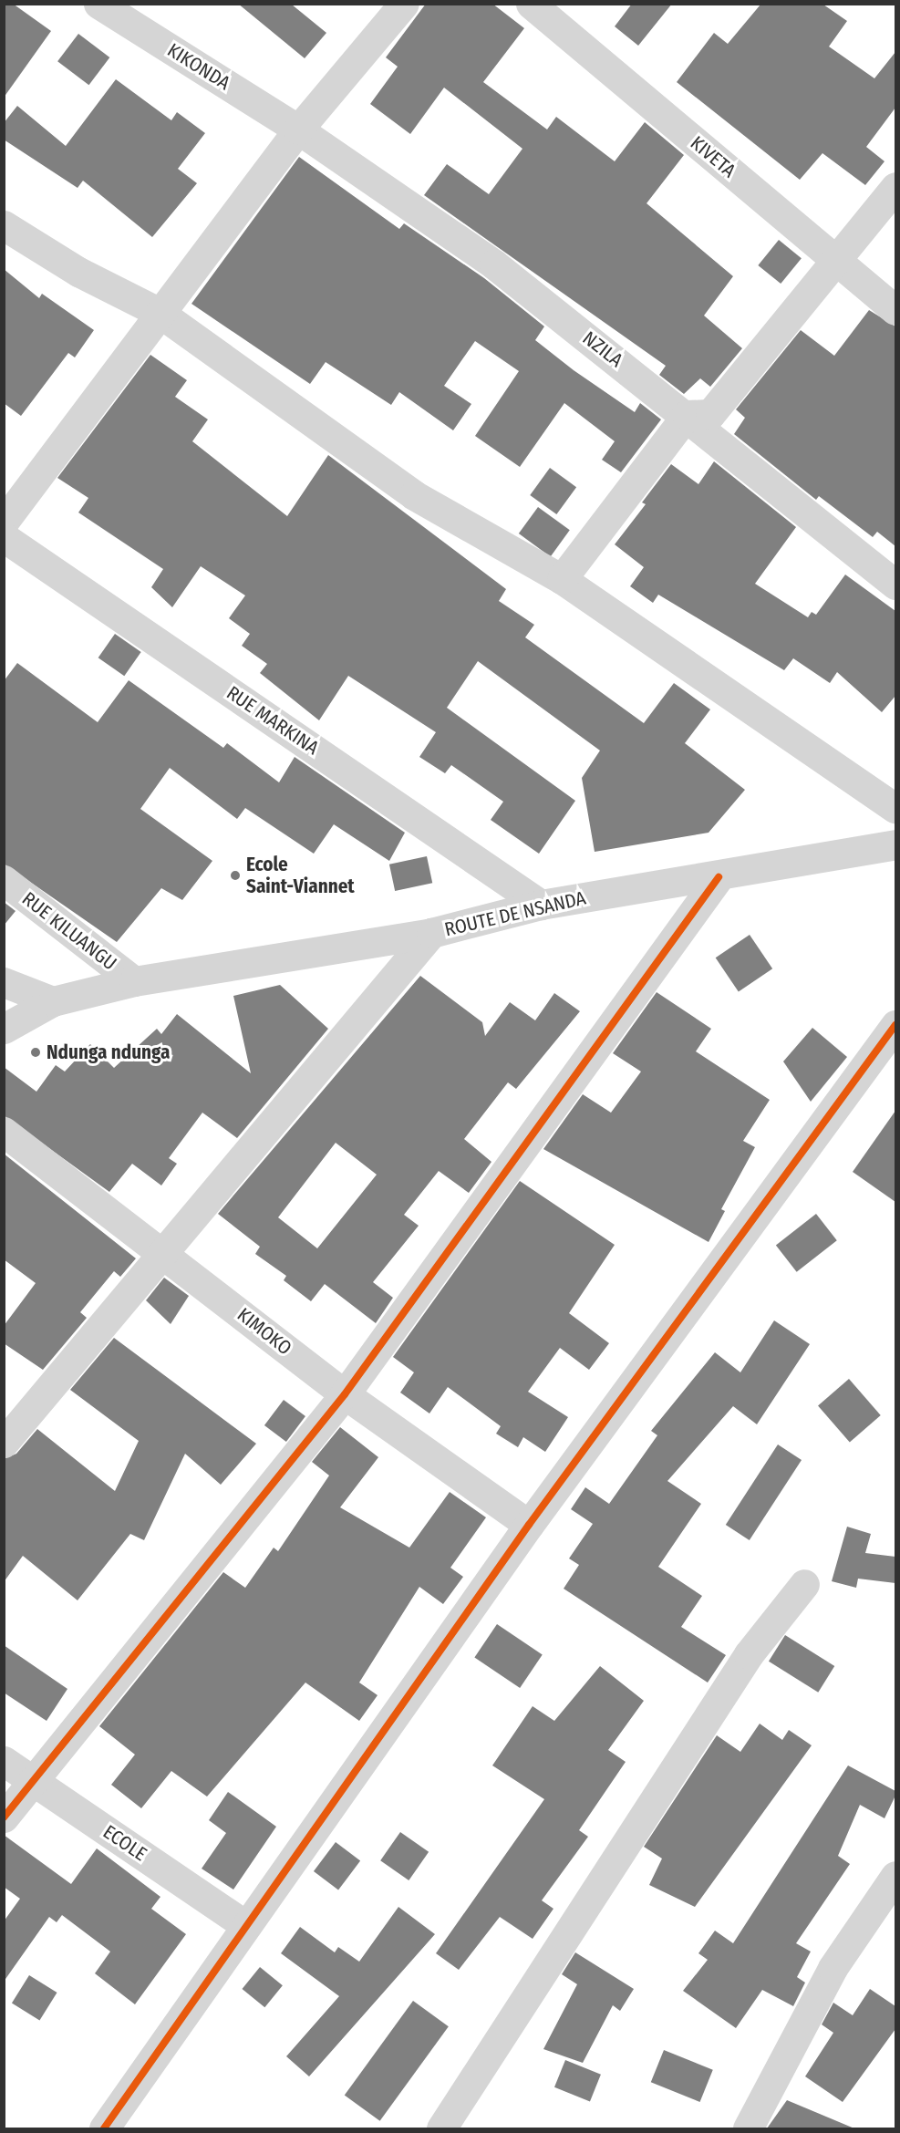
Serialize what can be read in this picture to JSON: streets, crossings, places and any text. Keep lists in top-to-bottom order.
{
  "streets": {
    "street": [
      "KIKONDA",
      "KIVETA",
      "NZILA",
      "RUE MARKINA",
      "ROUTE DE NSANDA",
      "RUE KILUANGU",
      "KIMOKO",
      "ECOLE"
    ]
  },
  "crossings": [
    ["KIKONDA", "NZILA"],
    ["RUE MARKINA", "ROUTE DE NSANDA"],
    ["ROUTE DE NSANDA", "RUE KILUANGU"]
  ],
  "places": ["Ecole Saint-Viannet", "Ndunga ndunga"]
}
